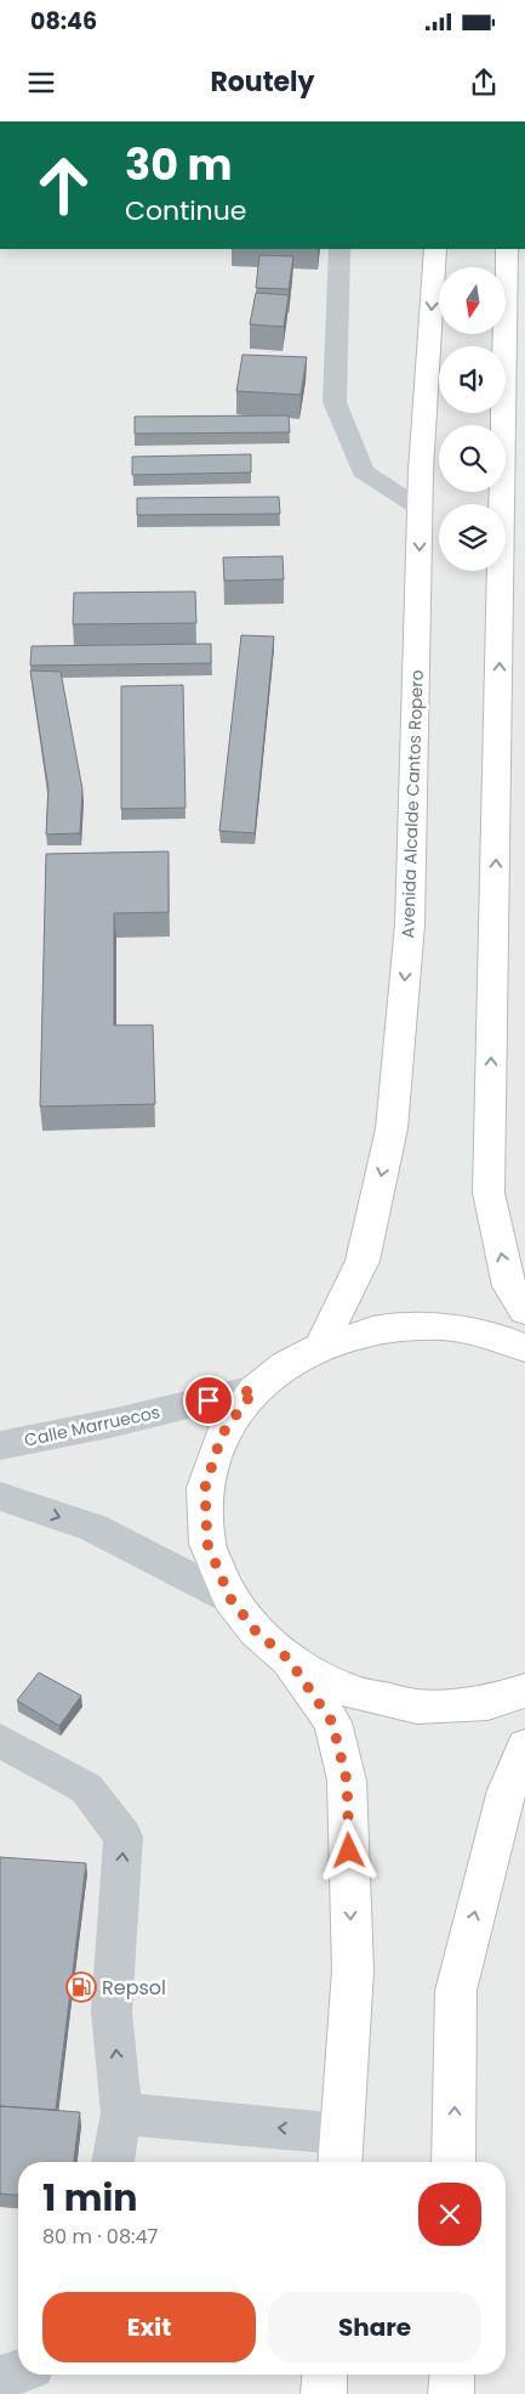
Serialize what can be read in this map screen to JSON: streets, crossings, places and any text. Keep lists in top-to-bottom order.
{
  "streets": {
    "main road": ["Avenida Alcalde Cantos Ropero"],
    "street": ["Calle Marruecos"]
  },
  "places": {
    "fuel station": ["Repsol"]
  },
  "north": "bottom",
  "page": {
    "status": "08:46",
    "header": "Routely",
    "turn": ["30 m", "Continue"],
    "heading": ["1 min", "80 m · 08:47"],
    "buttons": ["Exit", "Share"]
  }
}
